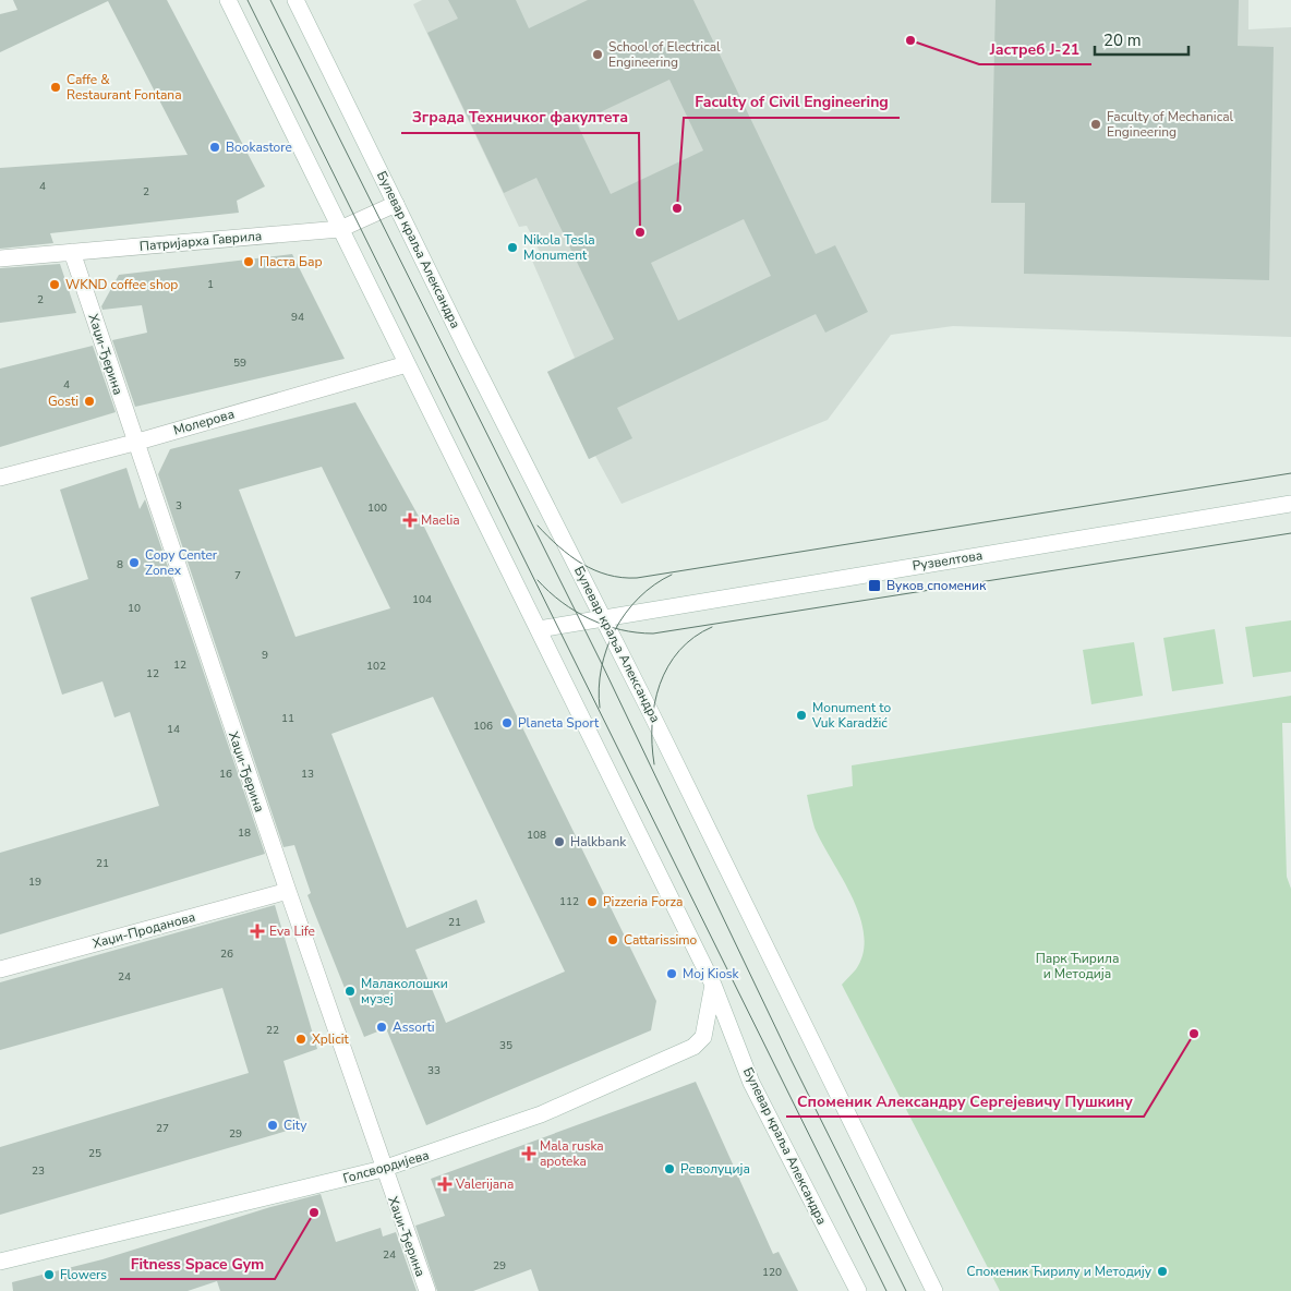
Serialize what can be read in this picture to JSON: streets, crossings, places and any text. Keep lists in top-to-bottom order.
{
  "streets": {
    "main road": [
      "Патријарха Гаврила",
      "Булевар краља Александра",
      "Хаџи-Ђерина",
      "Молерова",
      "Рузвелтова",
      "Хаџи-Проданова",
      "Голсвордијева"
    ]
  },
  "crossings": [
    ["Патријарха Гаврила", "Булевар краља Александра"],
    ["Патријарха Гаврила", "Хаџи-Ђерина"],
    ["Булевар краља Александра", "Молерова"],
    ["Булевар краља Александра", "Рузвелтова"],
    ["Булевар краља Александра", "Голсвордијева"],
    ["Хаџи-Ђерина", "Молерова"],
    ["Хаџи-Ђерина", "Хаџи-Проданова"],
    ["Хаџи-Ђерина", "Голсвордијева"]
  ],
  "parks": ["Парк Ћирила и Методија"],
  "places": {
    "other": [
      "Јастреб Ј-21",
      "School of Electrical Engineering",
      "Caffe & Restaurant Fontana",
      "Faculty of Mechanical Engineering",
      "Bookastore",
      "Faculty of Civil Engineering",
      "Зграда Техничког факултета",
      "Nikola Tesla Monument",
      "Паста Бар",
      "WKND coffee shop",
      "Gosti",
      "Copy Center Zonex",
      "Monument to Vuk Karadžić",
      "Planeta Sport",
      "Halkbank",
      "Pizzeria Forza",
      "Cattarissimo",
      "Moj Kiosk",
      "Малаколошки музеј",
      "Assorti",
      "Споменик Александру Сергејевичу Пушкину",
      "Xplicit",
      "City",
      "Револуција",
      "Fitness Space Gym",
      "Споменик Ћирилу и Методију",
      "Flowers"
    ],
    "health": [
      "Maelia",
      "Eva Life",
      "Mala ruska apoteka",
      "Valerijana"
    ],
    "transit": ["Вуков споменик"]
  },
  "house_numbers": [
    "4",
    "2",
    "1",
    "2",
    "94",
    "59",
    "4",
    "3",
    "100",
    "8",
    "7",
    "104",
    "10",
    "9",
    "12",
    "102",
    "12",
    "11",
    "106",
    "14",
    "16",
    "13",
    "18",
    "108",
    "21",
    "19",
    "112",
    "21",
    "26",
    "24",
    "22",
    "35",
    "33",
    "27",
    "29",
    "25",
    "23",
    "24",
    "29",
    "120"
  ],
  "scale_bar": "20 m"
}
